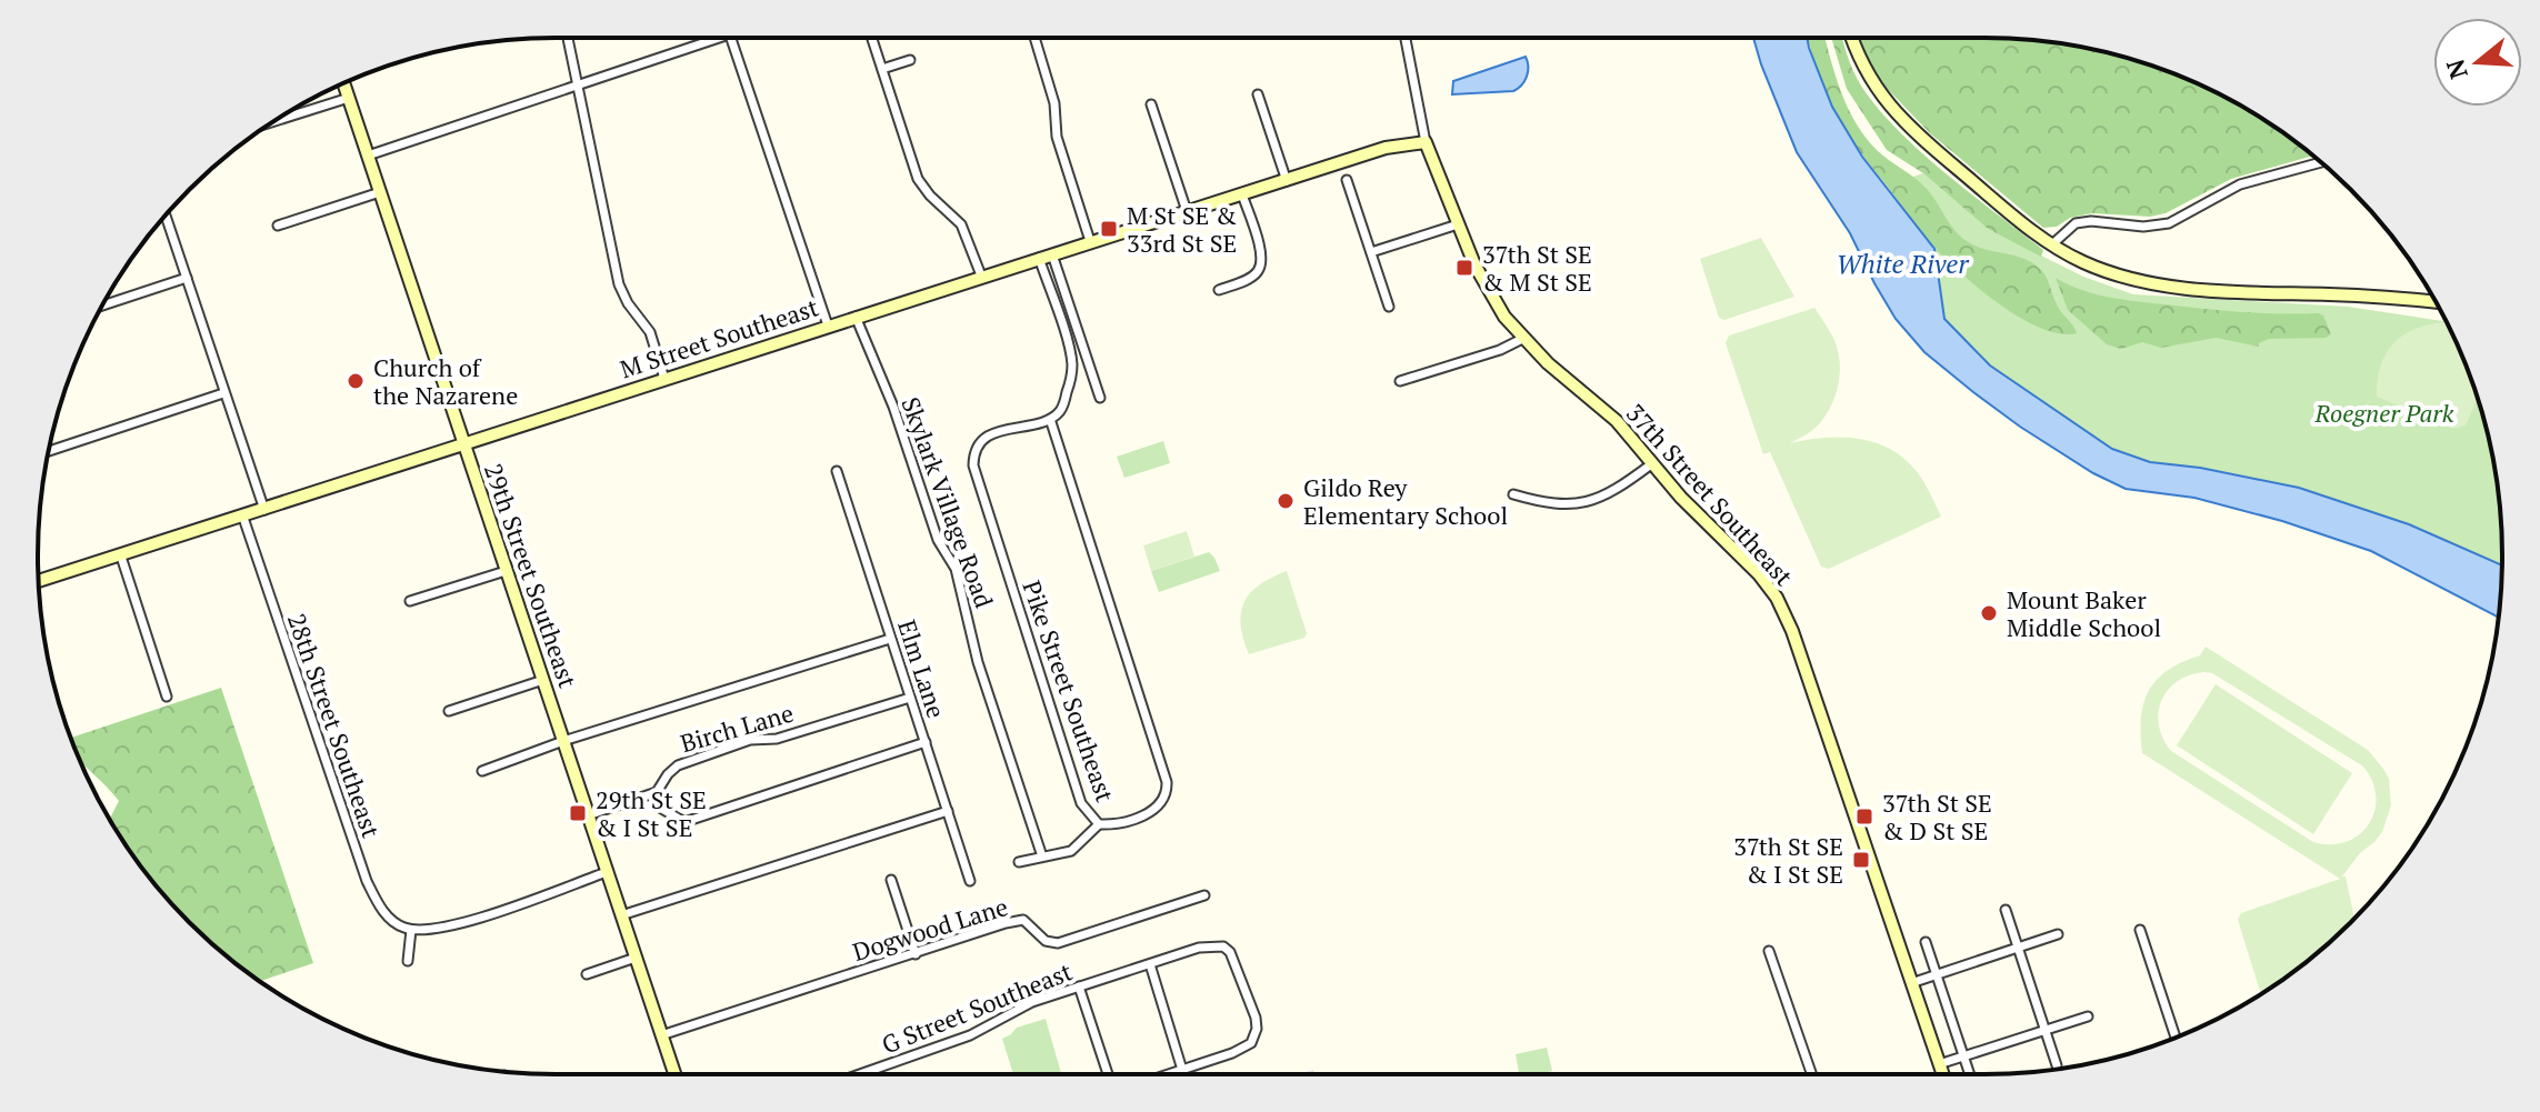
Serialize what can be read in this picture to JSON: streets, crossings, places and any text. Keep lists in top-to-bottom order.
{
  "streets": {
    "street": [
      "M Street Southeast",
      "37th Street Southeast",
      "Skylark Village Road",
      "29th Street Southeast",
      "Elm Lane",
      "Pike Street Southeast",
      "28th Street Southeast",
      "Birch Lane",
      "Dogwood Lane",
      "G Street Southeast"
    ]
  },
  "crossings": [
    ["M Street Southeast", "37th Street Southeast"],
    ["M Street Southeast", "Skylark Village Road"],
    ["M Street Southeast", "29th Street Southeast"],
    ["M Street Southeast", "28th Street Southeast"],
    ["29th Street Southeast", "Birch Lane"],
    ["29th Street Southeast", "Dogwood Lane"],
    ["Elm Lane", "Birch Lane"]
  ],
  "water": ["White River"],
  "parks": ["Roegner Park"],
  "places": {
    "transit": [
      "M St SE & 33rd St SE",
      "37th St SE & M St SE",
      "29th St SE & I St SE",
      "37th St SE & D St SE",
      "37th St SE & I St SE"
    ],
    "other": ["Church of the Nazarene", "Gildo Rey Elementary School", "Mount Baker Middle School"]
  },
  "north": "left"
}
